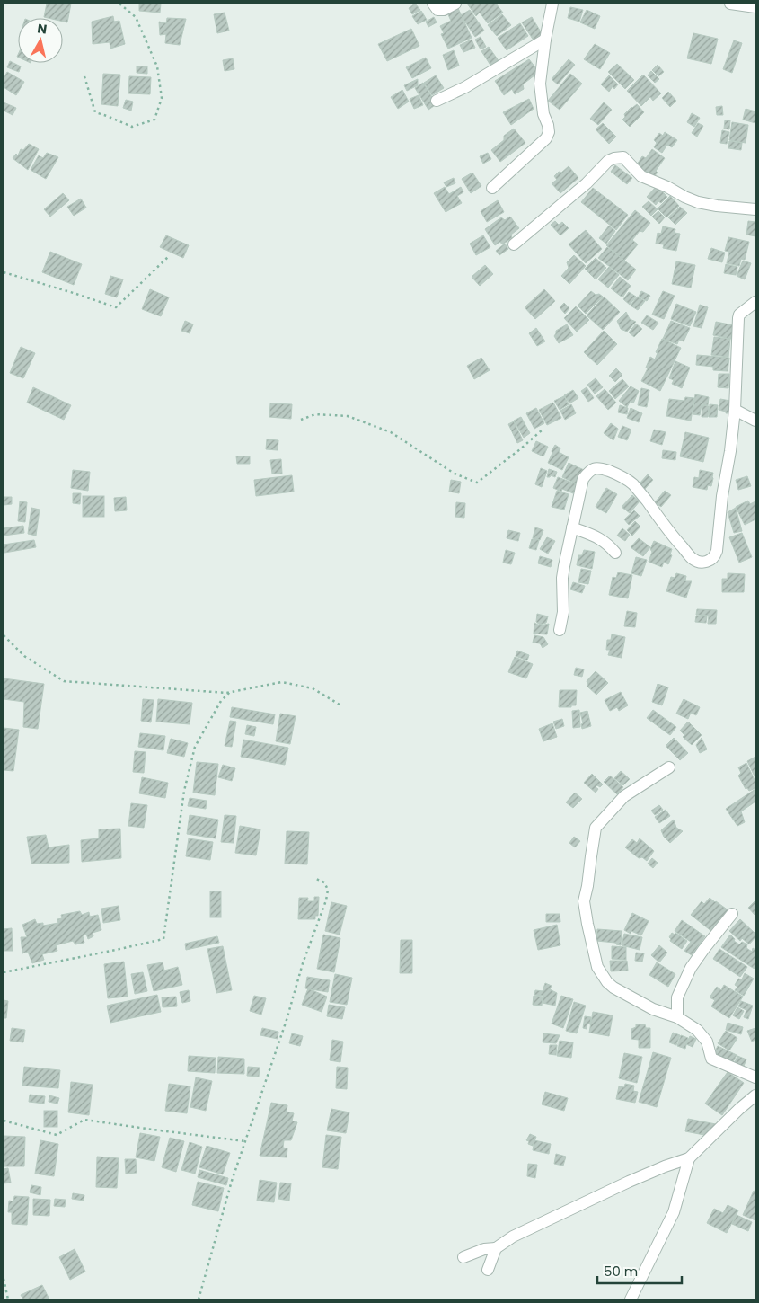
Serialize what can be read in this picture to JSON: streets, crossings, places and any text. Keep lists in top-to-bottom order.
{
  "scale_bar": "50 m",
  "north": "top"
}
